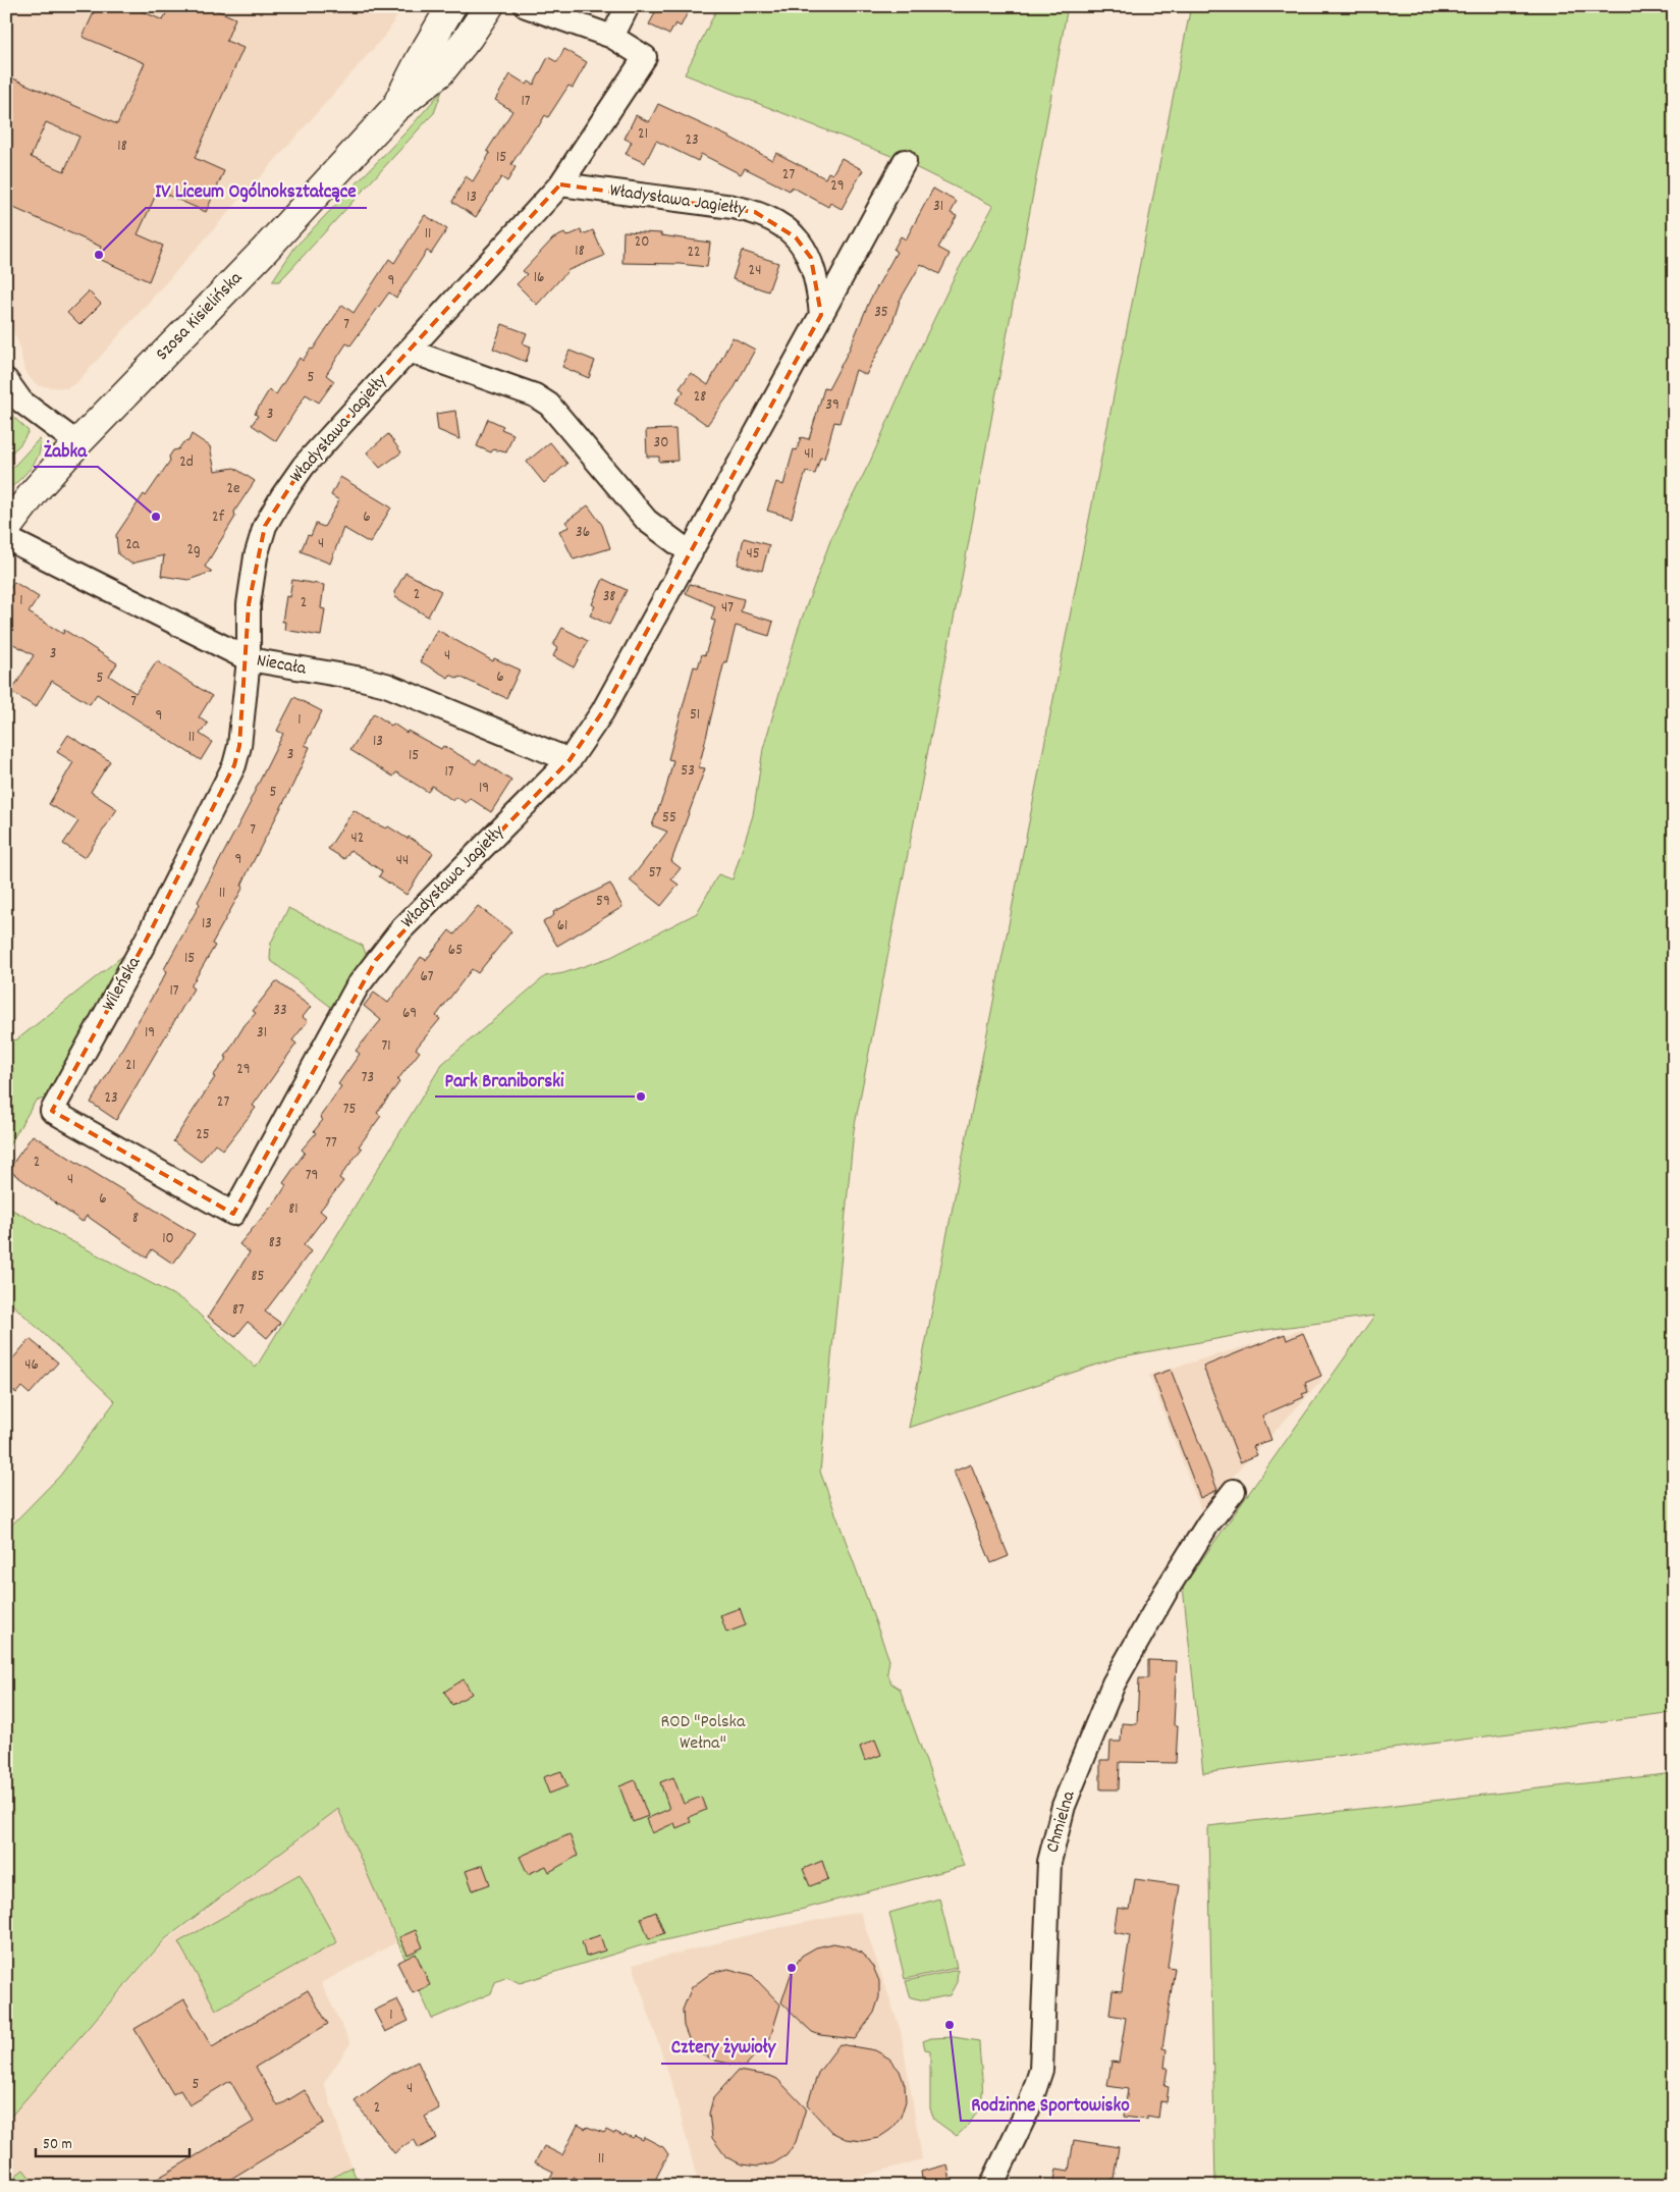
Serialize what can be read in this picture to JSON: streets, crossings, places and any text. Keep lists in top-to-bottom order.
{
  "streets": {
    "street": [
      "Władysława Jagiełły",
      "Szosa Kisielińska",
      "Niecała",
      "Wileńska",
      "Chmielna"
    ]
  },
  "crossings": [
    ["Władysława Jagiełły", "Niecała"],
    ["Władysława Jagiełły", "Wileńska"],
    ["Niecała", "Wileńska"]
  ],
  "parks": ["ROD \"Polska Wełna\""],
  "places": [
    "IV Liceum Ogólnokształcące",
    "Żabka",
    "Park Braniborski",
    "Cztery żywioły",
    "Rodzinne Sportowisko"
  ],
  "house_numbers": [
    "17",
    "21",
    "23",
    "18",
    "15",
    "27",
    "29",
    "13",
    "31",
    "11",
    "20",
    "18",
    "22",
    "24",
    "16",
    "9",
    "35",
    "7",
    "5",
    "28",
    "39",
    "3",
    "30",
    "41",
    "2d",
    "2e",
    "2f",
    "6",
    "36",
    "4",
    "2a",
    "2g",
    "45",
    "2",
    "38",
    "1",
    "2",
    "47",
    "3",
    "4",
    "6",
    "5",
    "7",
    "51",
    "9",
    "1",
    "11",
    "13",
    "3",
    "15",
    "53",
    "17",
    "19",
    "5",
    "55",
    "7",
    "42",
    "9",
    "44",
    "57",
    "11",
    "59",
    "13",
    "61",
    "65",
    "15",
    "67",
    "17",
    "33",
    "69",
    "19",
    "31",
    "71",
    "21",
    "29",
    "73",
    "23",
    "27",
    "75",
    "25",
    "77",
    "2",
    "79",
    "4",
    "6",
    "81",
    "8",
    "10",
    "83",
    "85",
    "87",
    "46",
    "1",
    "5",
    "4",
    "2",
    "11"
  ],
  "scale_bar": "50 m"
}
